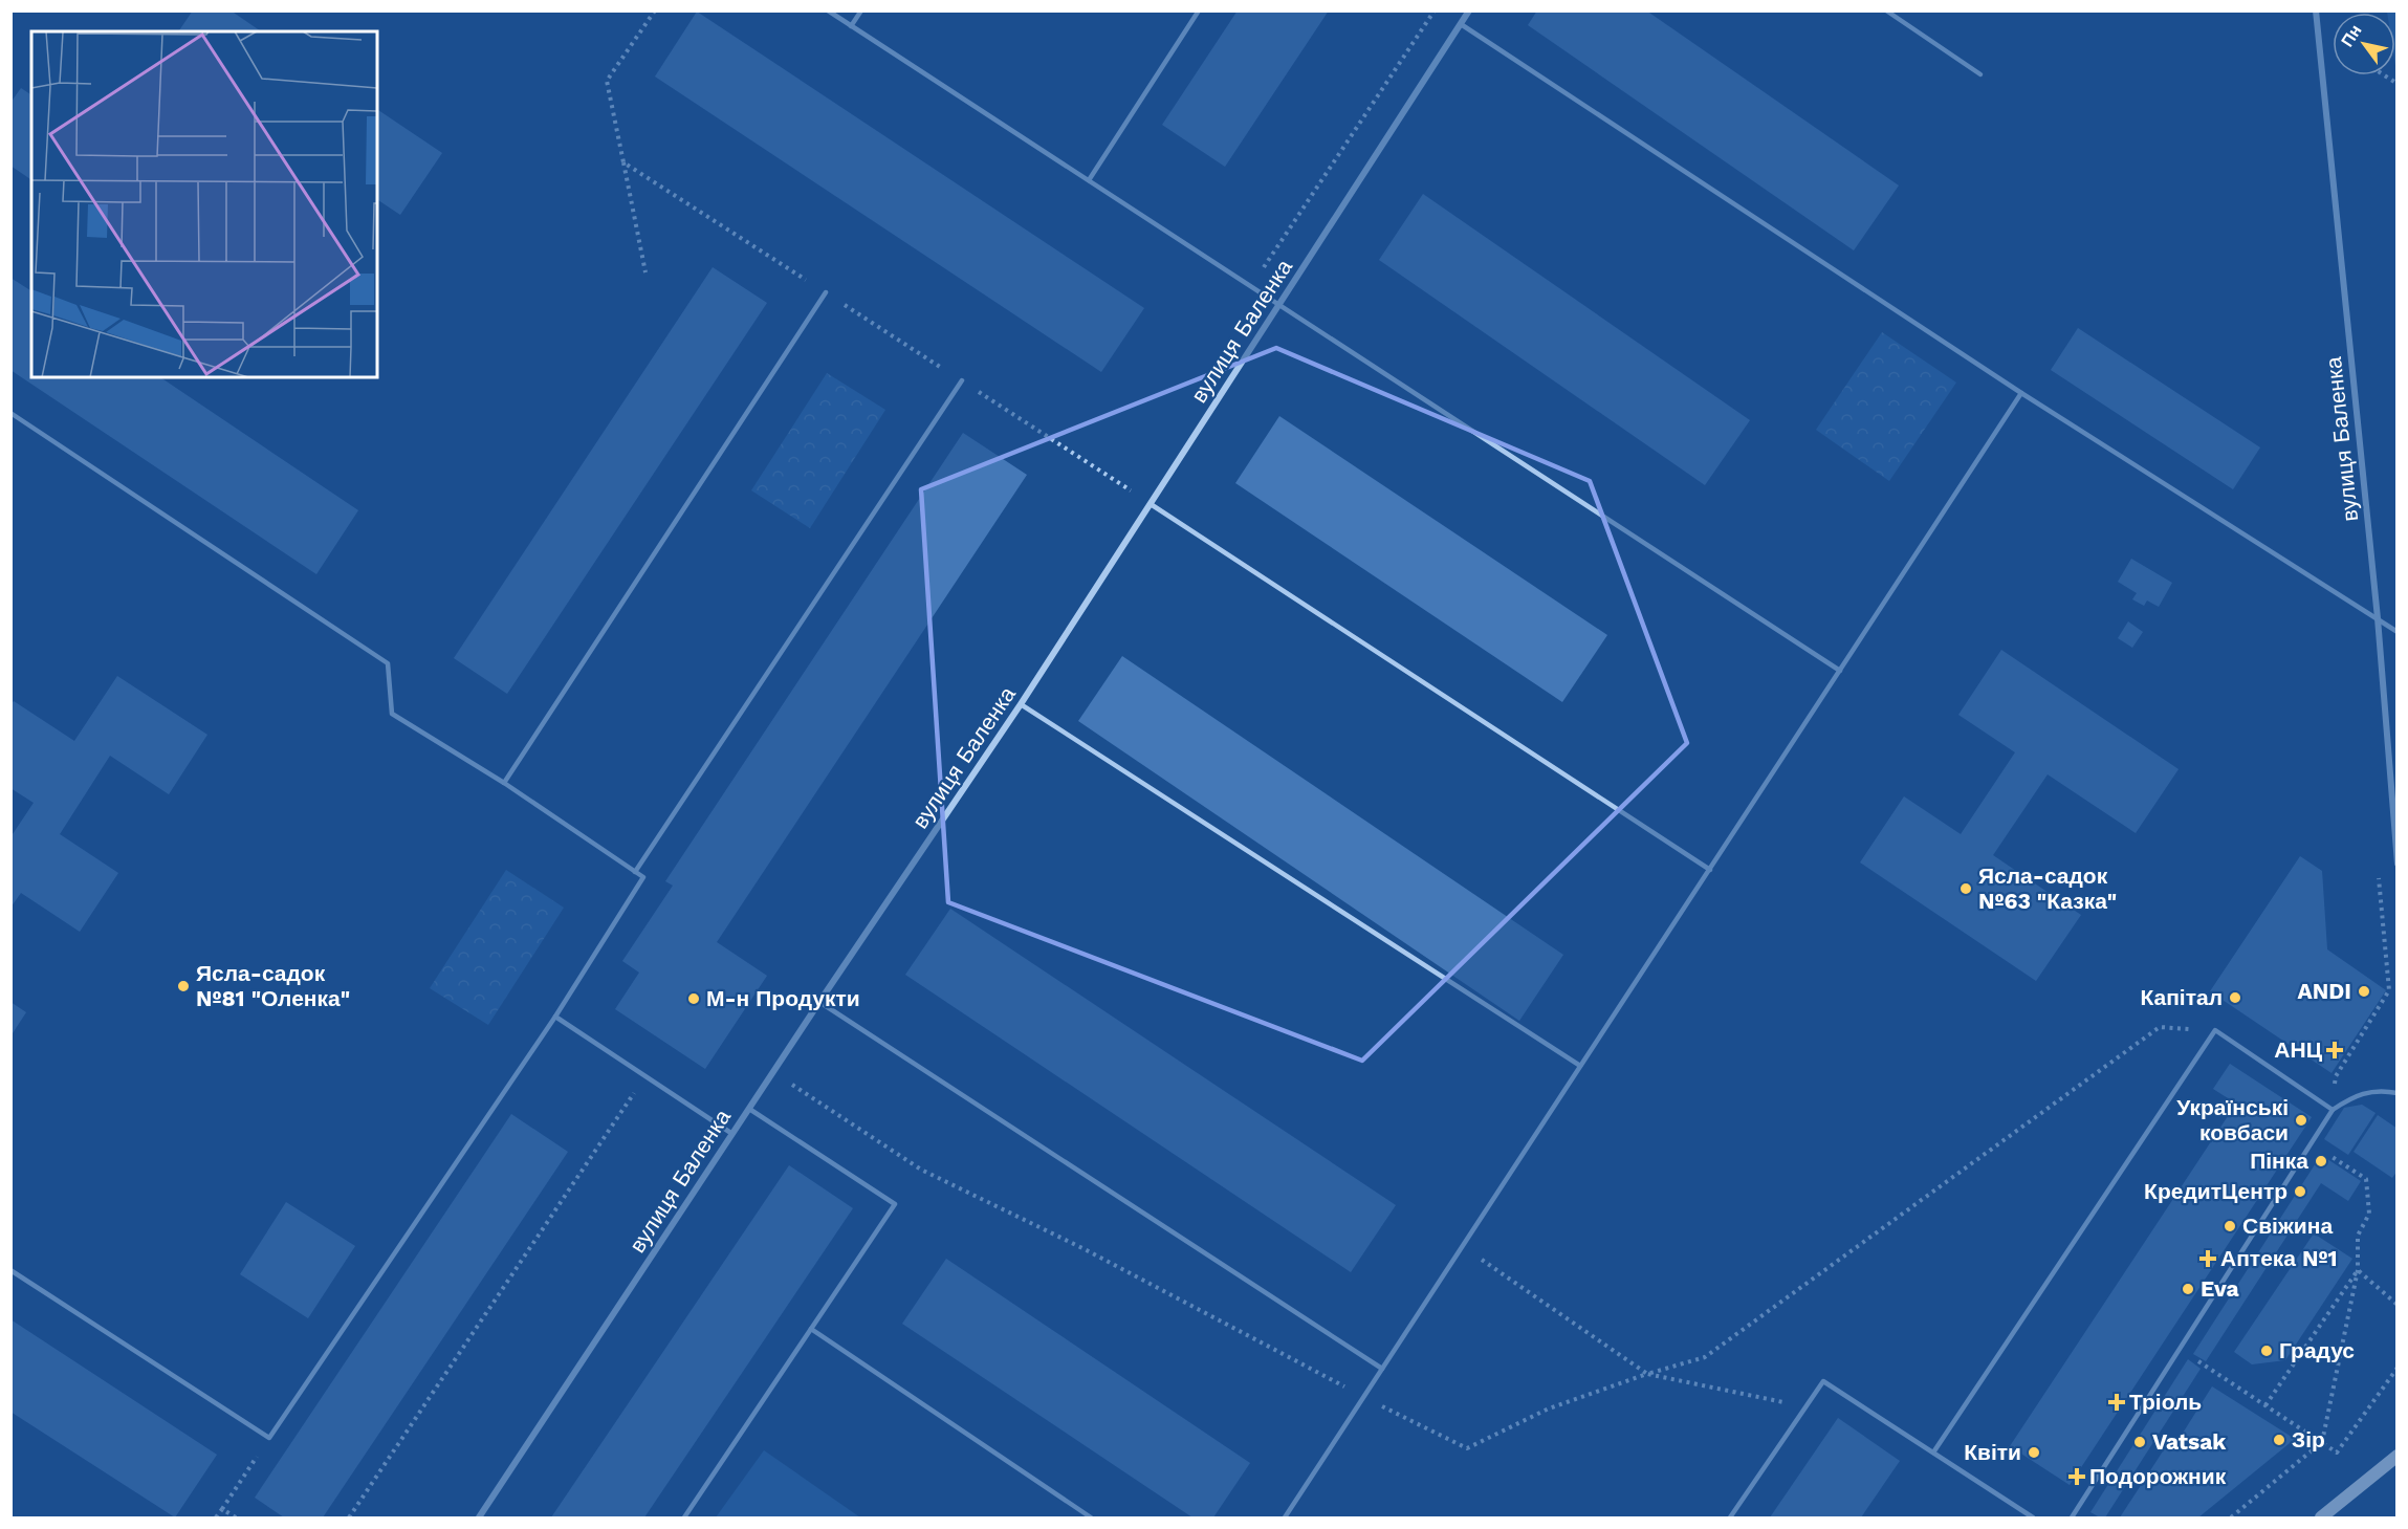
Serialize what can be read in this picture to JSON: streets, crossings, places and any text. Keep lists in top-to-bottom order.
{
  "streets": {
    "street": ["вулиця Баленка"]
  },
  "places": {
    "other": [
      "Ясла-садок №63 \"Казка\"",
      "Ясла-садок №81 \"Оленка\"",
      "ANDI",
      "Капітал",
      "М-н Продукти",
      "Українські ковбаси",
      "Пінка",
      "КредитЦентр",
      "Свіжина",
      "Eva",
      "Градус",
      "Зір",
      "Vatsak",
      "Квіти"
    ],
    "health": [
      "АНЦ",
      "Аптека №1",
      "Тріоль",
      "Подорожник"
    ]
  },
  "north": "top left"
}
